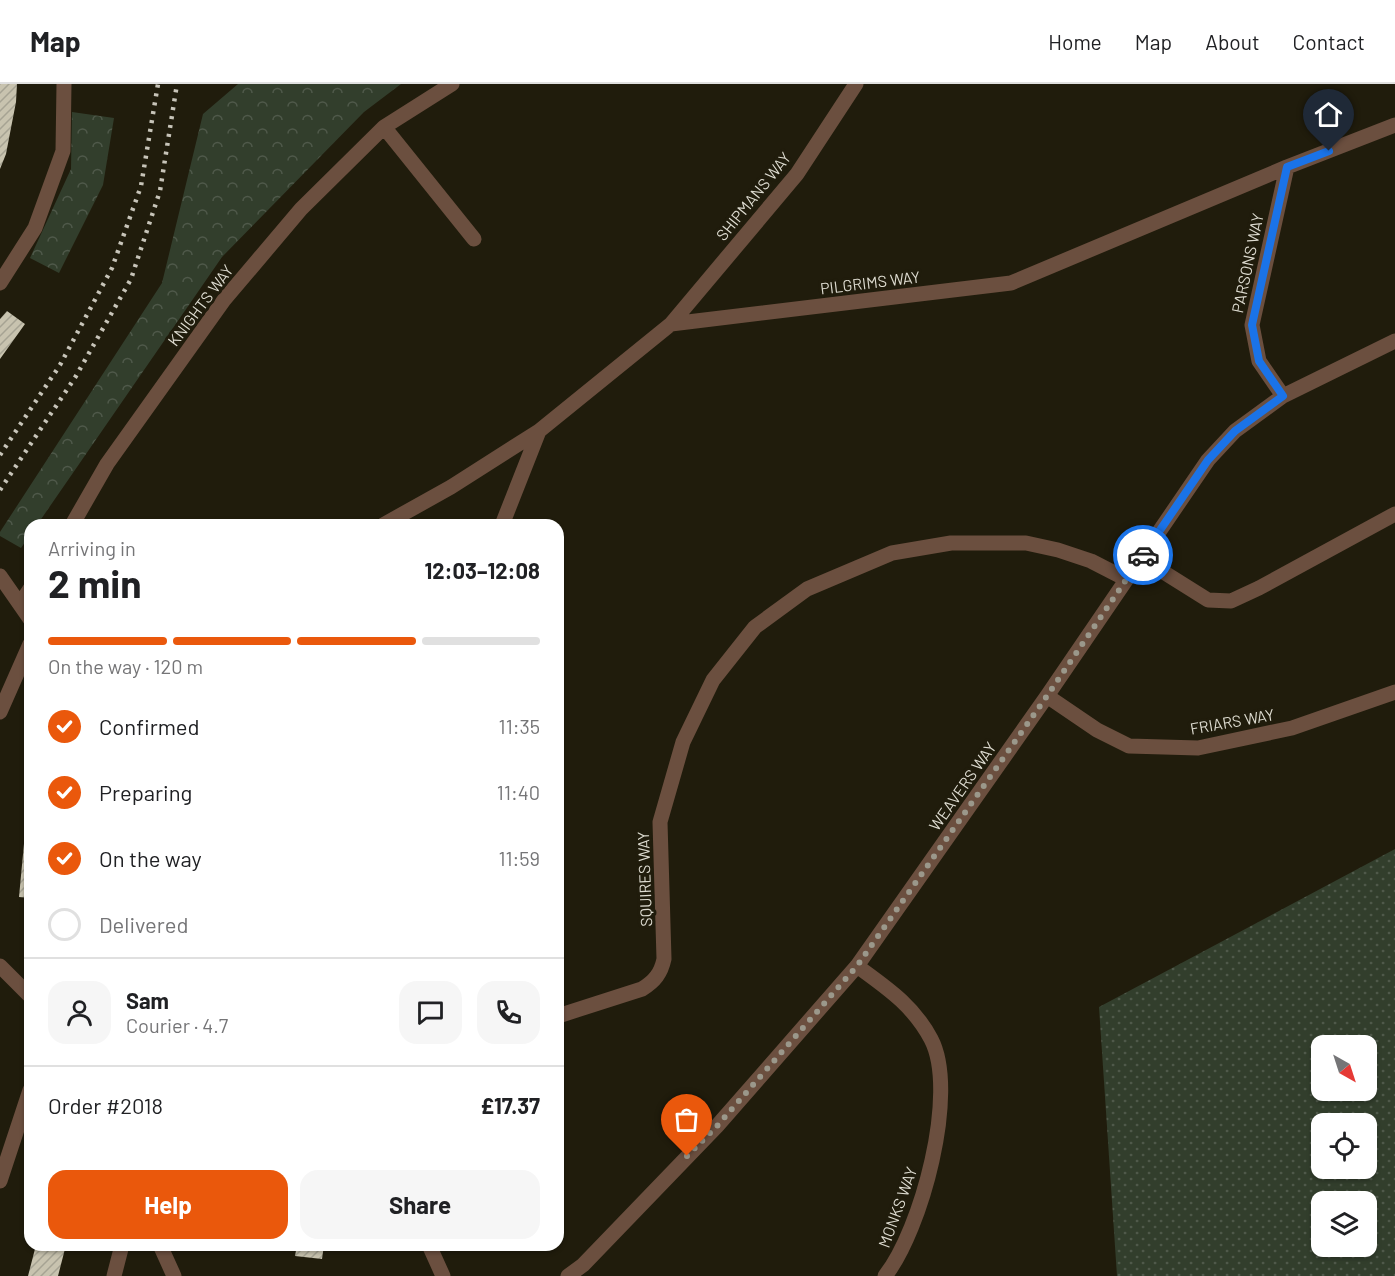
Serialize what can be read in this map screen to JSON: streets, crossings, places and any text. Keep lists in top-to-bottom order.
{
  "streets": {
    "street": [
      "SHIPMANS WAY",
      "PARSONS WAY",
      "PILGRIMS WAY",
      "KNIGHTS WAY",
      "FRIARS WAY",
      "WEAVERS WAY",
      "SQUIRES WAY",
      "MONKS WAY"
    ]
  },
  "crossings": [
    ["SHIPMANS WAY", "PILGRIMS WAY"],
    ["PARSONS WAY", "PILGRIMS WAY"],
    ["PARSONS WAY", "WEAVERS WAY"],
    ["FRIARS WAY", "WEAVERS WAY"],
    ["WEAVERS WAY", "SQUIRES WAY"],
    ["WEAVERS WAY", "MONKS WAY"]
  ],
  "north": "bottom right",
  "page": {
    "header": "Map",
    "nav": [
      "Home",
      "Map",
      "About",
      "Contact"
    ],
    "heading": ["2 min", "Arriving in", "12:03–12:08"],
    "panel": [
      "Sam",
      "Courier · 4.7",
      "Order #2018",
      "£17.37"
    ],
    "bar": "On the way · 120 m",
    "list": [
      ["Confirmed", "11:35"],
      ["Preparing", "11:40"],
      ["On the way", "11:59"],
      "Delivered"
    ],
    "buttons": ["Help", "Share"]
  }
}
